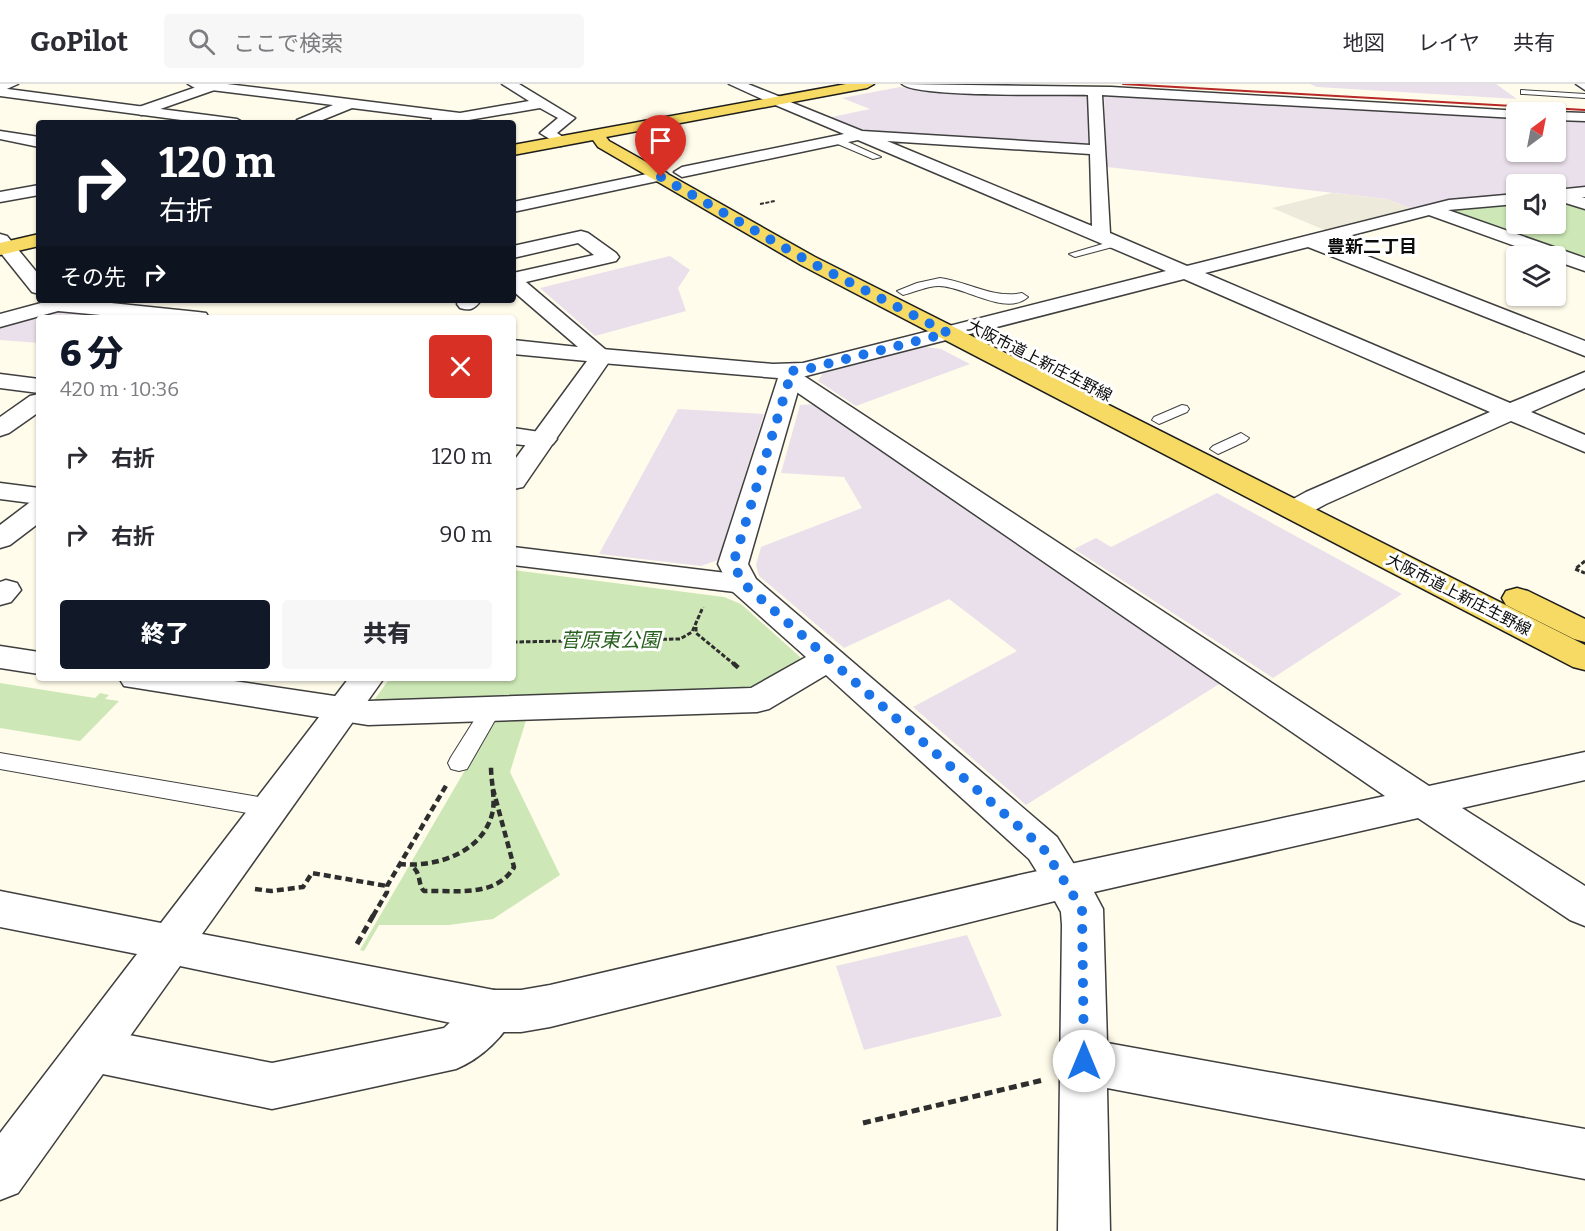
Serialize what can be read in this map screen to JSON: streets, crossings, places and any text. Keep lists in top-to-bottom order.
{
  "streets": {
    "main road": ["大阪市道上新庄生野線"]
  },
  "districts": ["豊新二丁目"],
  "parks": ["菅原東公園"],
  "north": "top right",
  "page": {
    "header": "GoPilot",
    "search": "ここで検索",
    "nav": ["地図", "レイヤ", "共有"],
    "turn": ["120 m", "右折"],
    "then": "その先",
    "heading": ["6 分", "420 m · 10:36"],
    "list": [
      {
        "name": "右折",
        "value": "120 m"
      },
      {
        "name": "右折",
        "value": "90 m"
      }
    ],
    "buttons": ["終了", "共有"]
  }
}
